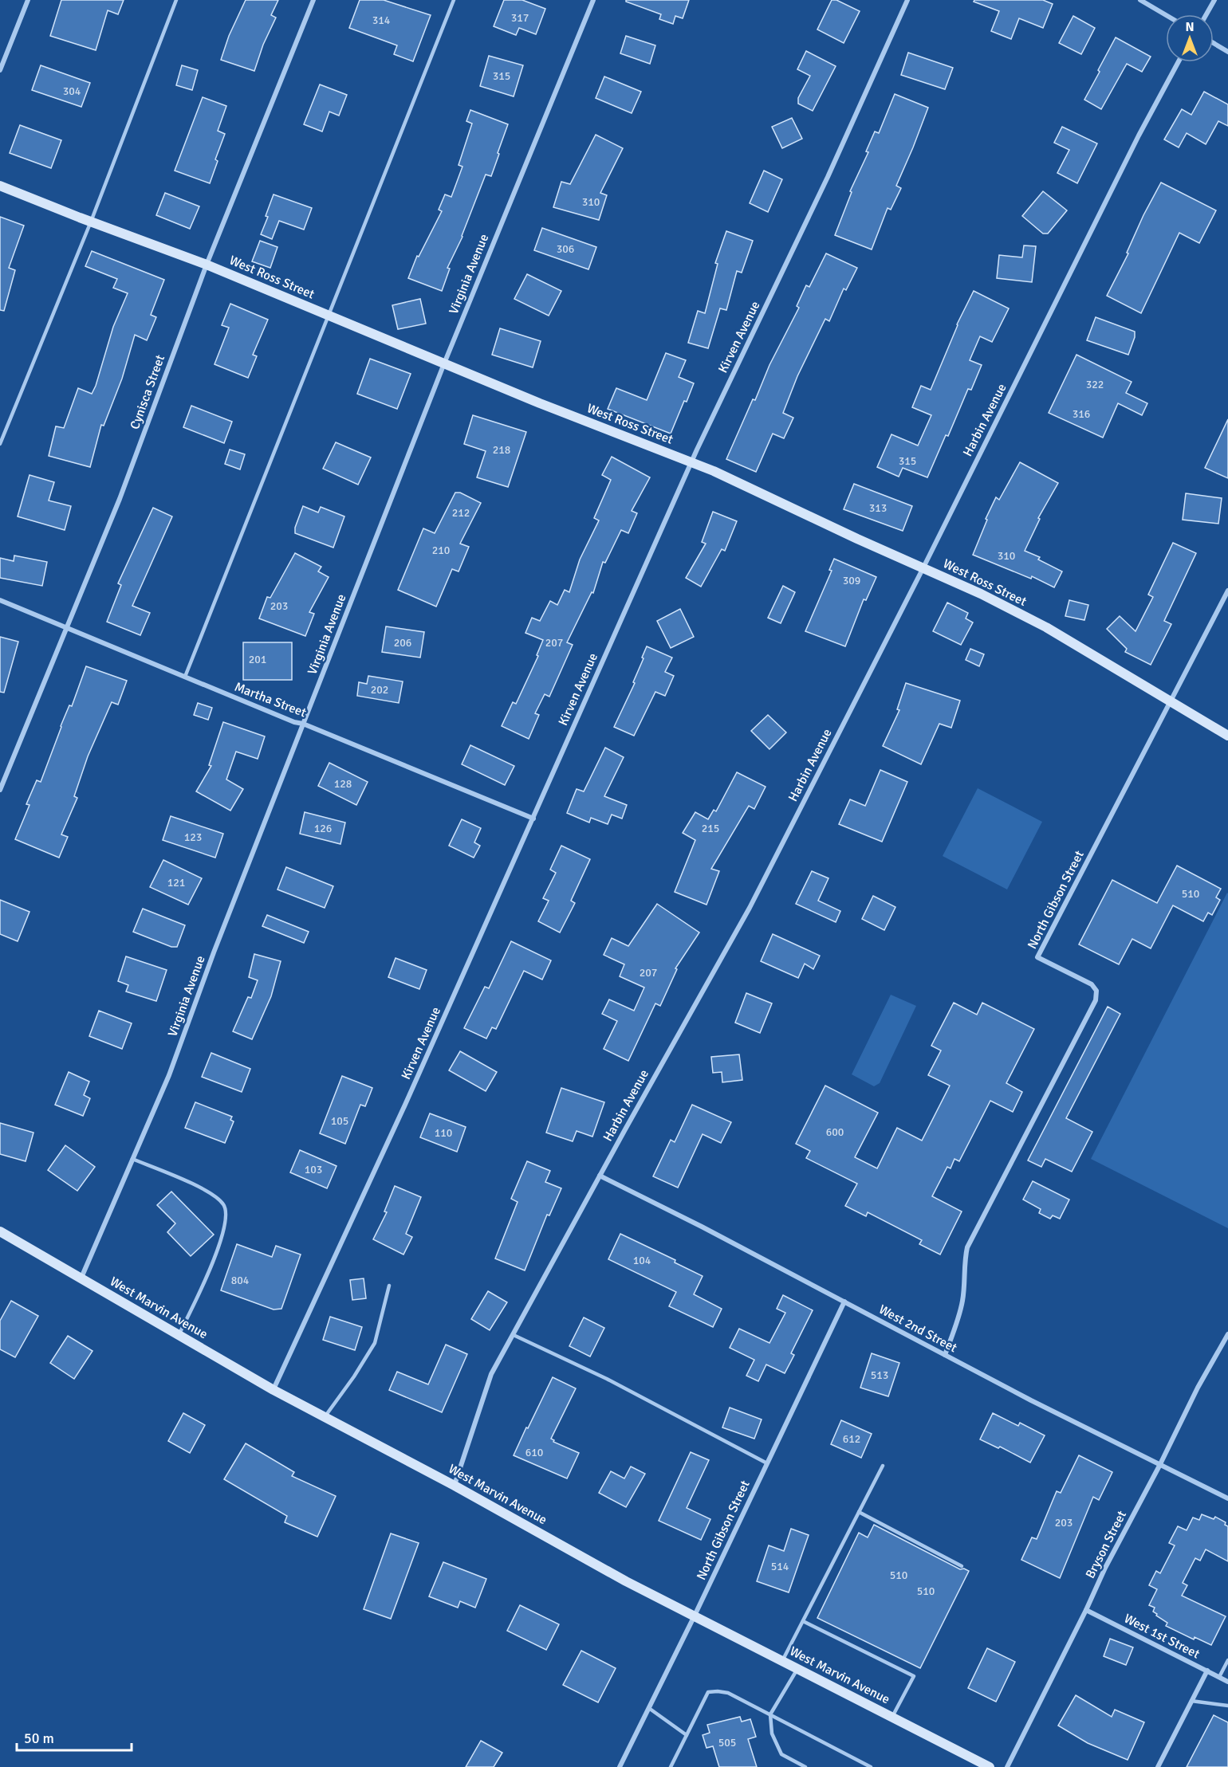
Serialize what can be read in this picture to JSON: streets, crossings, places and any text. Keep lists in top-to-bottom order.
{
  "streets": {
    "street": [
      "Virginia Avenue",
      "West Ross Street",
      "Kirven Avenue",
      "Cynisca Street",
      "Harbin Avenue",
      "Martha Street",
      "North Gibson Street",
      "West Marvin Avenue",
      "West 2nd Street",
      "Bryson Street",
      "West 1st Street"
    ]
  },
  "crossings": [
    ["Virginia Avenue", "West Ross Street"],
    ["Virginia Avenue", "Martha Street"],
    ["Virginia Avenue", "West Marvin Avenue"],
    ["West Ross Street", "Kirven Avenue"],
    ["West Ross Street", "Cynisca Street"],
    ["West Ross Street", "Harbin Avenue"],
    ["West Ross Street", "North Gibson Street"],
    ["Kirven Avenue", "Martha Street"],
    ["Kirven Avenue", "West Marvin Avenue"],
    ["Cynisca Street", "Martha Street"],
    ["Harbin Avenue", "West Marvin Avenue"],
    ["Harbin Avenue", "West 2nd Street"],
    ["North Gibson Street", "West Marvin Avenue"],
    ["North Gibson Street", "West 2nd Street"],
    ["West 2nd Street", "Bryson Street"],
    ["Bryson Street", "West 1st Street"]
  ],
  "house_numbers": [
    "317",
    "314",
    "315",
    "304",
    "310",
    "306",
    "322",
    "316",
    "218",
    "315",
    "313",
    "212",
    "210",
    "310",
    "309",
    "203",
    "206",
    "207",
    "201",
    "202",
    "128",
    "126",
    "215",
    "123",
    "121",
    "510",
    "207",
    "105",
    "600",
    "110",
    "103",
    "104",
    "804",
    "513",
    "612",
    "610",
    "203",
    "514",
    "510",
    "510",
    "505"
  ],
  "scale_bar": "50 m",
  "north": "top"
}
